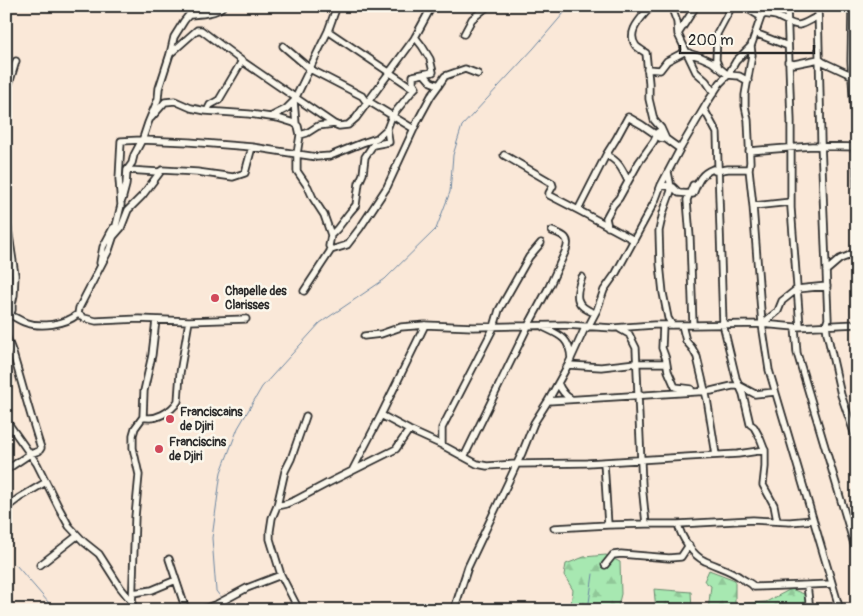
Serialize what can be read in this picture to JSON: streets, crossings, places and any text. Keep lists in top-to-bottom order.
{
  "places": ["Chapelle des Clarisses", "Franciscains de Djiri", "Franciscins de Djiri"],
  "scale_bar": "200 m"
}
